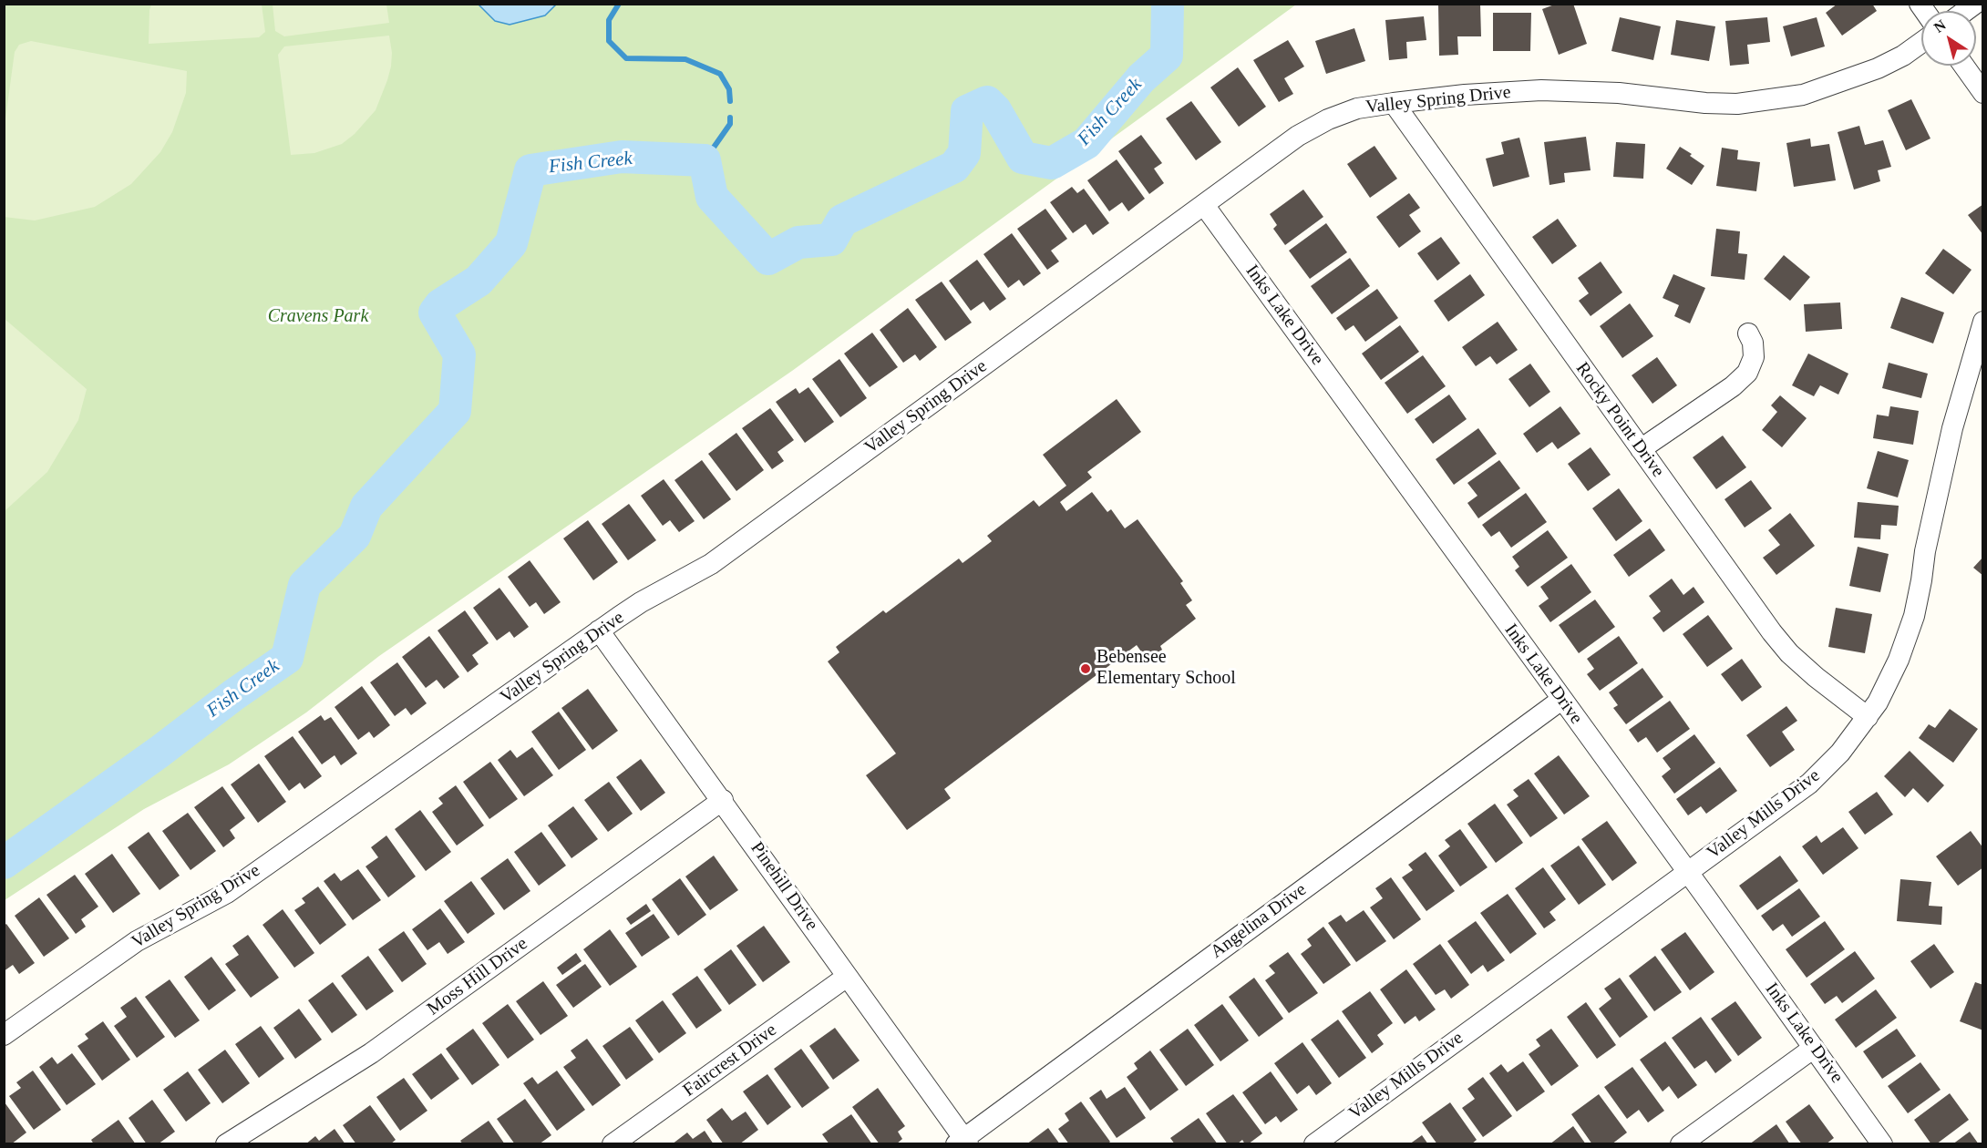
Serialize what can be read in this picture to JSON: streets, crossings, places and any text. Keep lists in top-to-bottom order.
{
  "streets": {
    "street": [
      "Valley Spring Drive",
      "Inks Lake Drive",
      "Rocky Point Drive",
      "Valley Mills Drive",
      "Pinehill Drive",
      "Angelina Drive",
      "Moss Hill Drive",
      "Faircrest Drive"
    ]
  },
  "crossings": [
    ["Valley Spring Drive", "Inks Lake Drive"],
    ["Valley Spring Drive", "Rocky Point Drive"],
    ["Valley Spring Drive", "Pinehill Drive"],
    ["Inks Lake Drive", "Valley Mills Drive"],
    ["Inks Lake Drive", "Angelina Drive"],
    ["Rocky Point Drive", "Valley Mills Drive"],
    ["Pinehill Drive", "Angelina Drive"],
    ["Pinehill Drive", "Moss Hill Drive"],
    ["Pinehill Drive", "Faircrest Drive"]
  ],
  "water": ["Fish Creek"],
  "parks": ["Cravens Park"],
  "places": ["Bebensee Elementary School"],
  "north": "top left"
}
